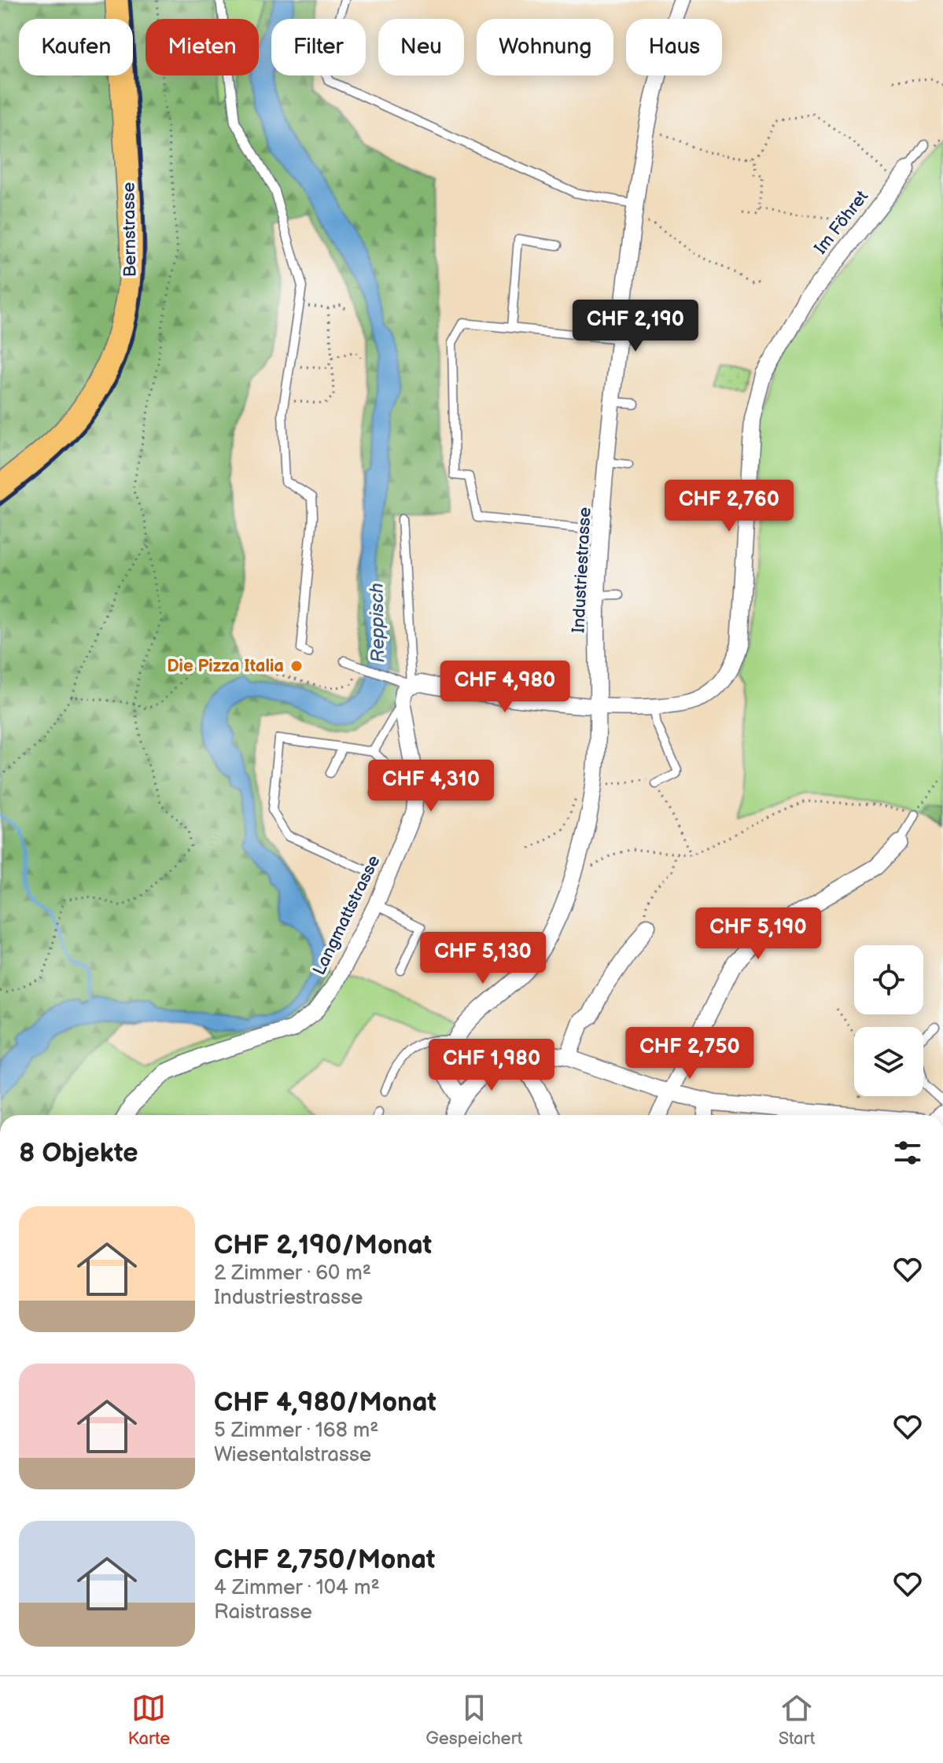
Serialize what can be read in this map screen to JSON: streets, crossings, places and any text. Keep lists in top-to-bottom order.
{
  "streets": {
    "main road": ["Bernstrasse"],
    "street": ["Im Föhret", "Industriestrasse", "Langmattstrasse"]
  },
  "crossings": [
    ["Im Föhret", "Industriestrasse"]
  ],
  "water": ["Reppisch"],
  "places": ["Die Pizza Italia"],
  "page": {
    "chip": [
      "Kaufen",
      "Mieten",
      "Filter",
      "Neu",
      "Wohnung",
      "Haus"
    ],
    "price": [
      "CHF 2,190",
      "CHF 2,760",
      "CHF 4,980",
      "CHF 4,310",
      "CHF 5,190",
      "CHF 5,130",
      "CHF 2,750",
      "CHF 1,980"
    ],
    "heading": "8 Objekte",
    "list": [
      {
        "name": "CHF 2,190/Monat",
        "note": "2 Zimmer · 60 m² · Industriestrasse"
      },
      {
        "name": "CHF 4,980/Monat",
        "note": "5 Zimmer · 168 m² · Wiesentalstrasse"
      },
      {
        "name": "CHF 2,750/Monat",
        "note": "4 Zimmer · 104 m² · Raistrasse"
      }
    ],
    "tabs": ["Karte", "Gespeichert", "Start"]
  }
}
